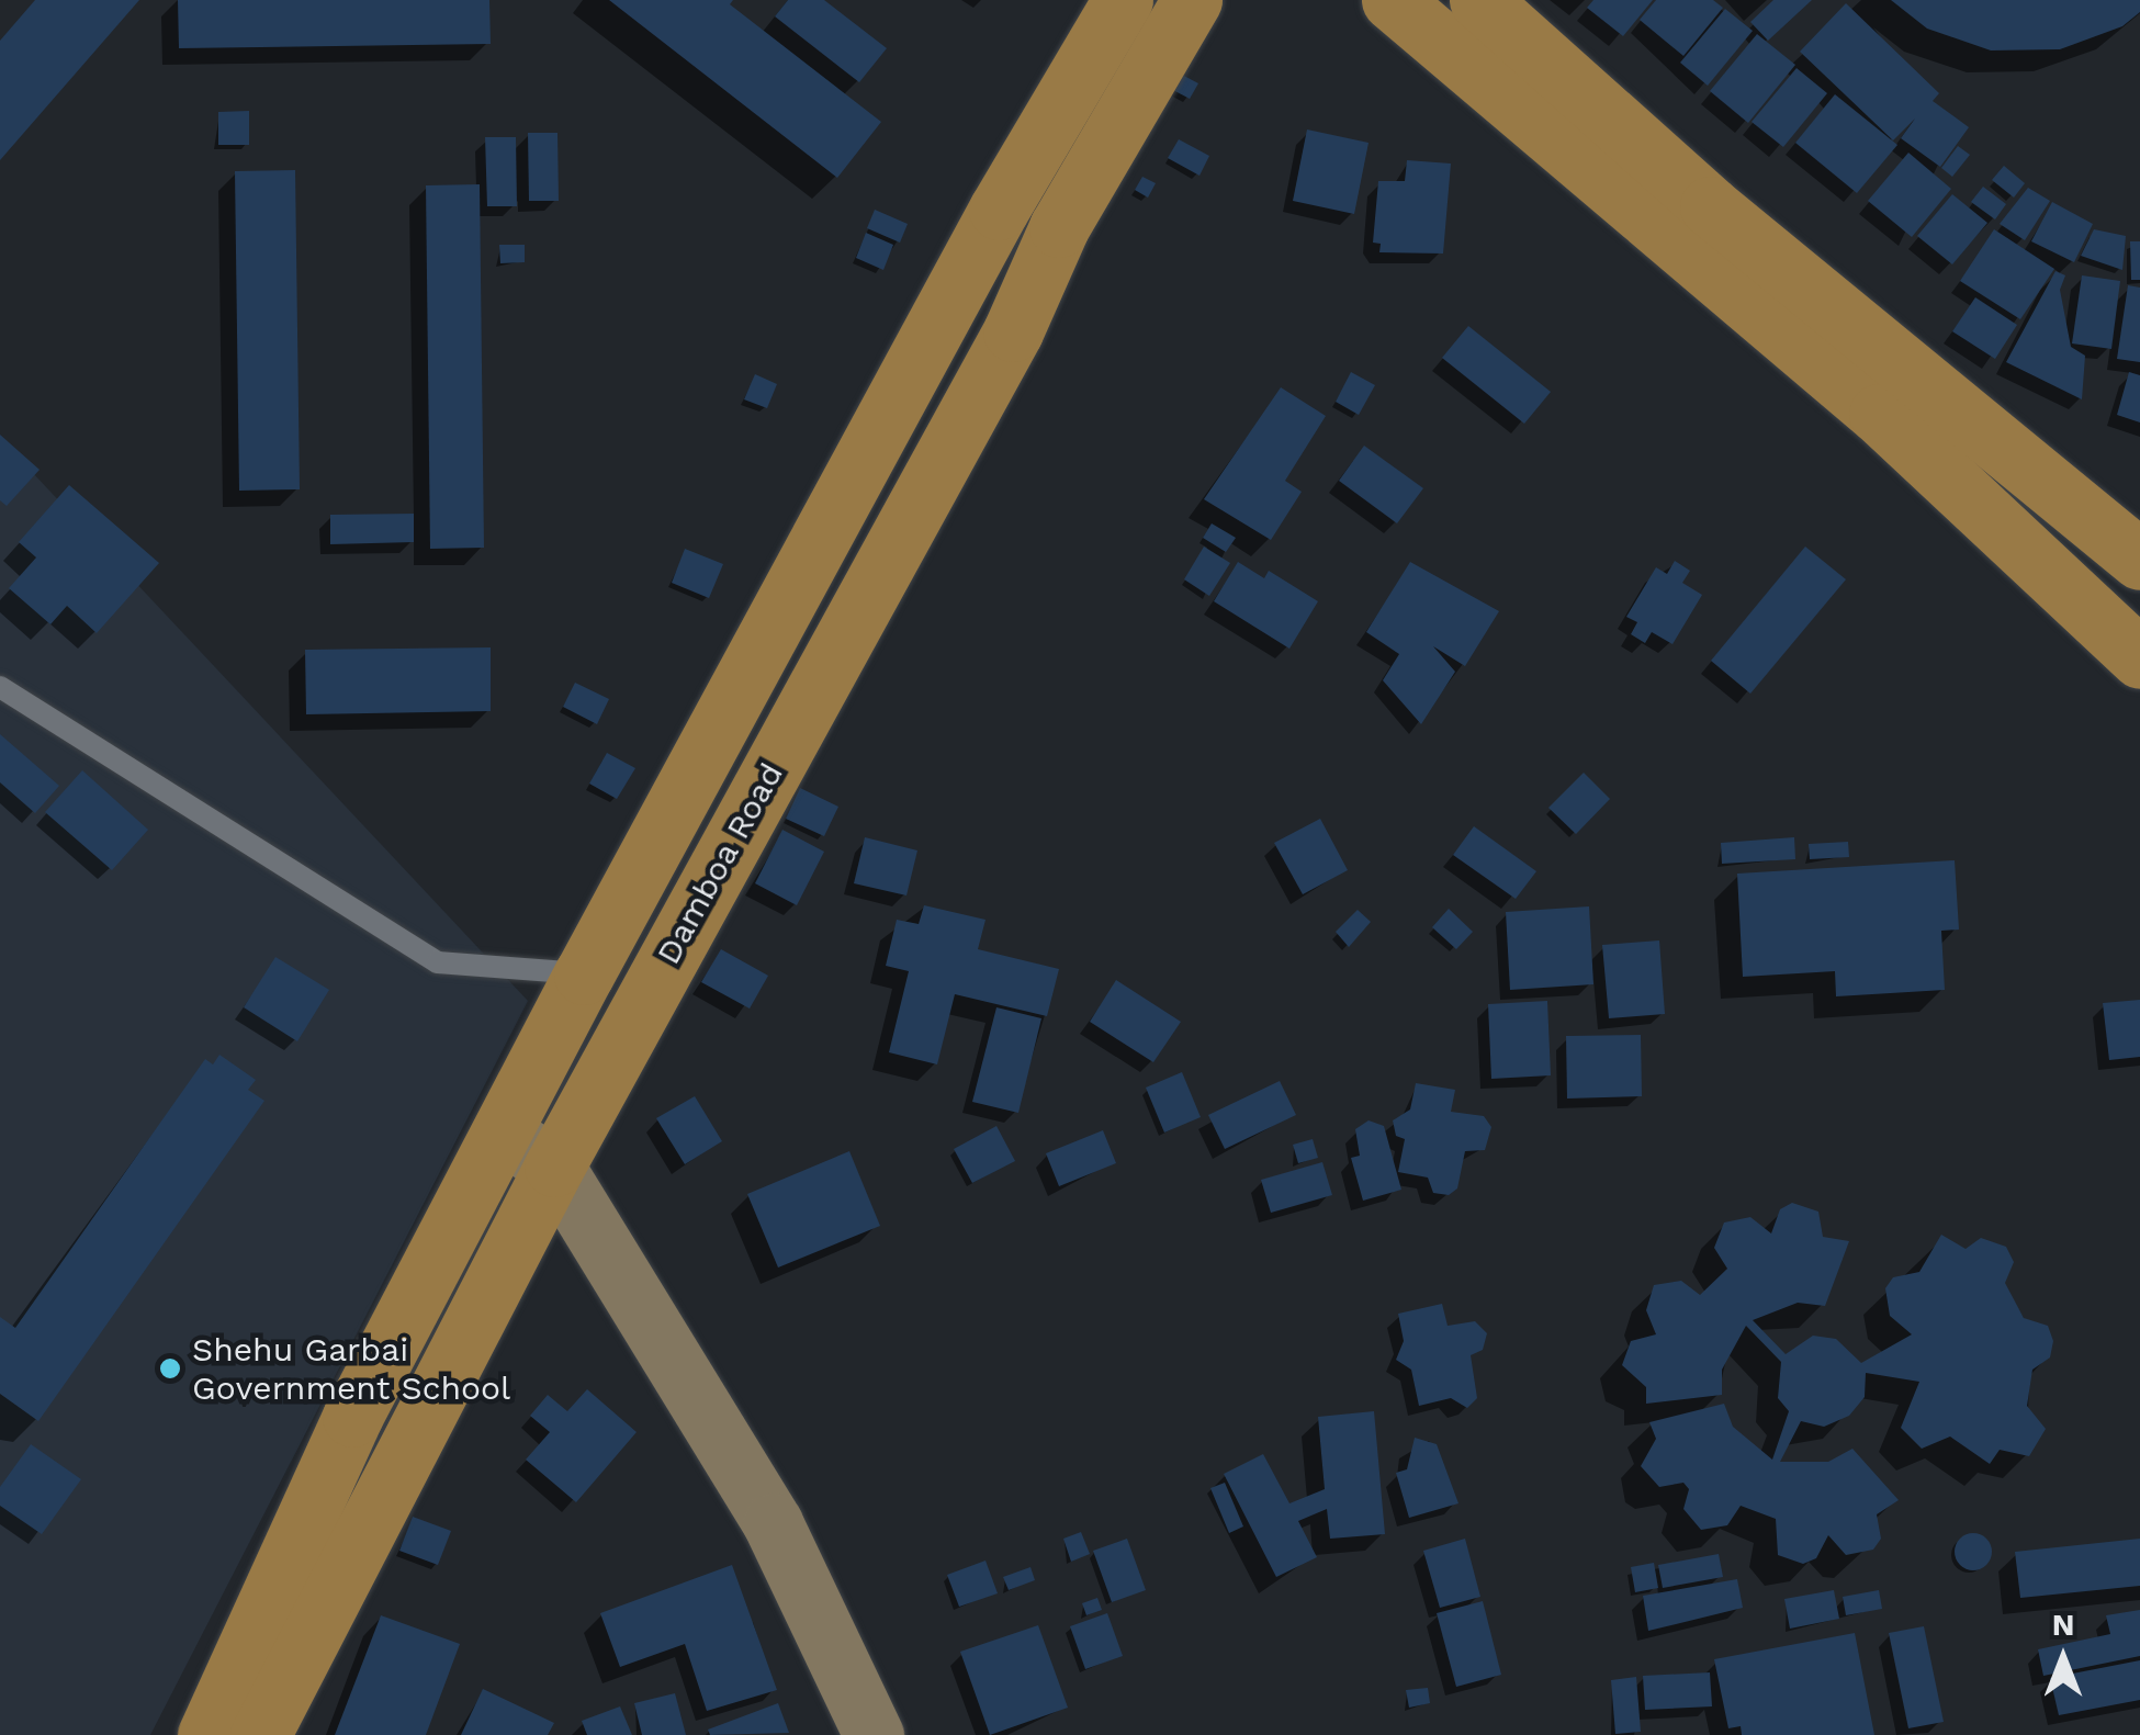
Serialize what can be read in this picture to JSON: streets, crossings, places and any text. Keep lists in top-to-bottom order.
{
  "streets": {
    "main road": ["Damboa Road"]
  },
  "places": ["Shehu Garbai Government School"],
  "north": "top"
}
